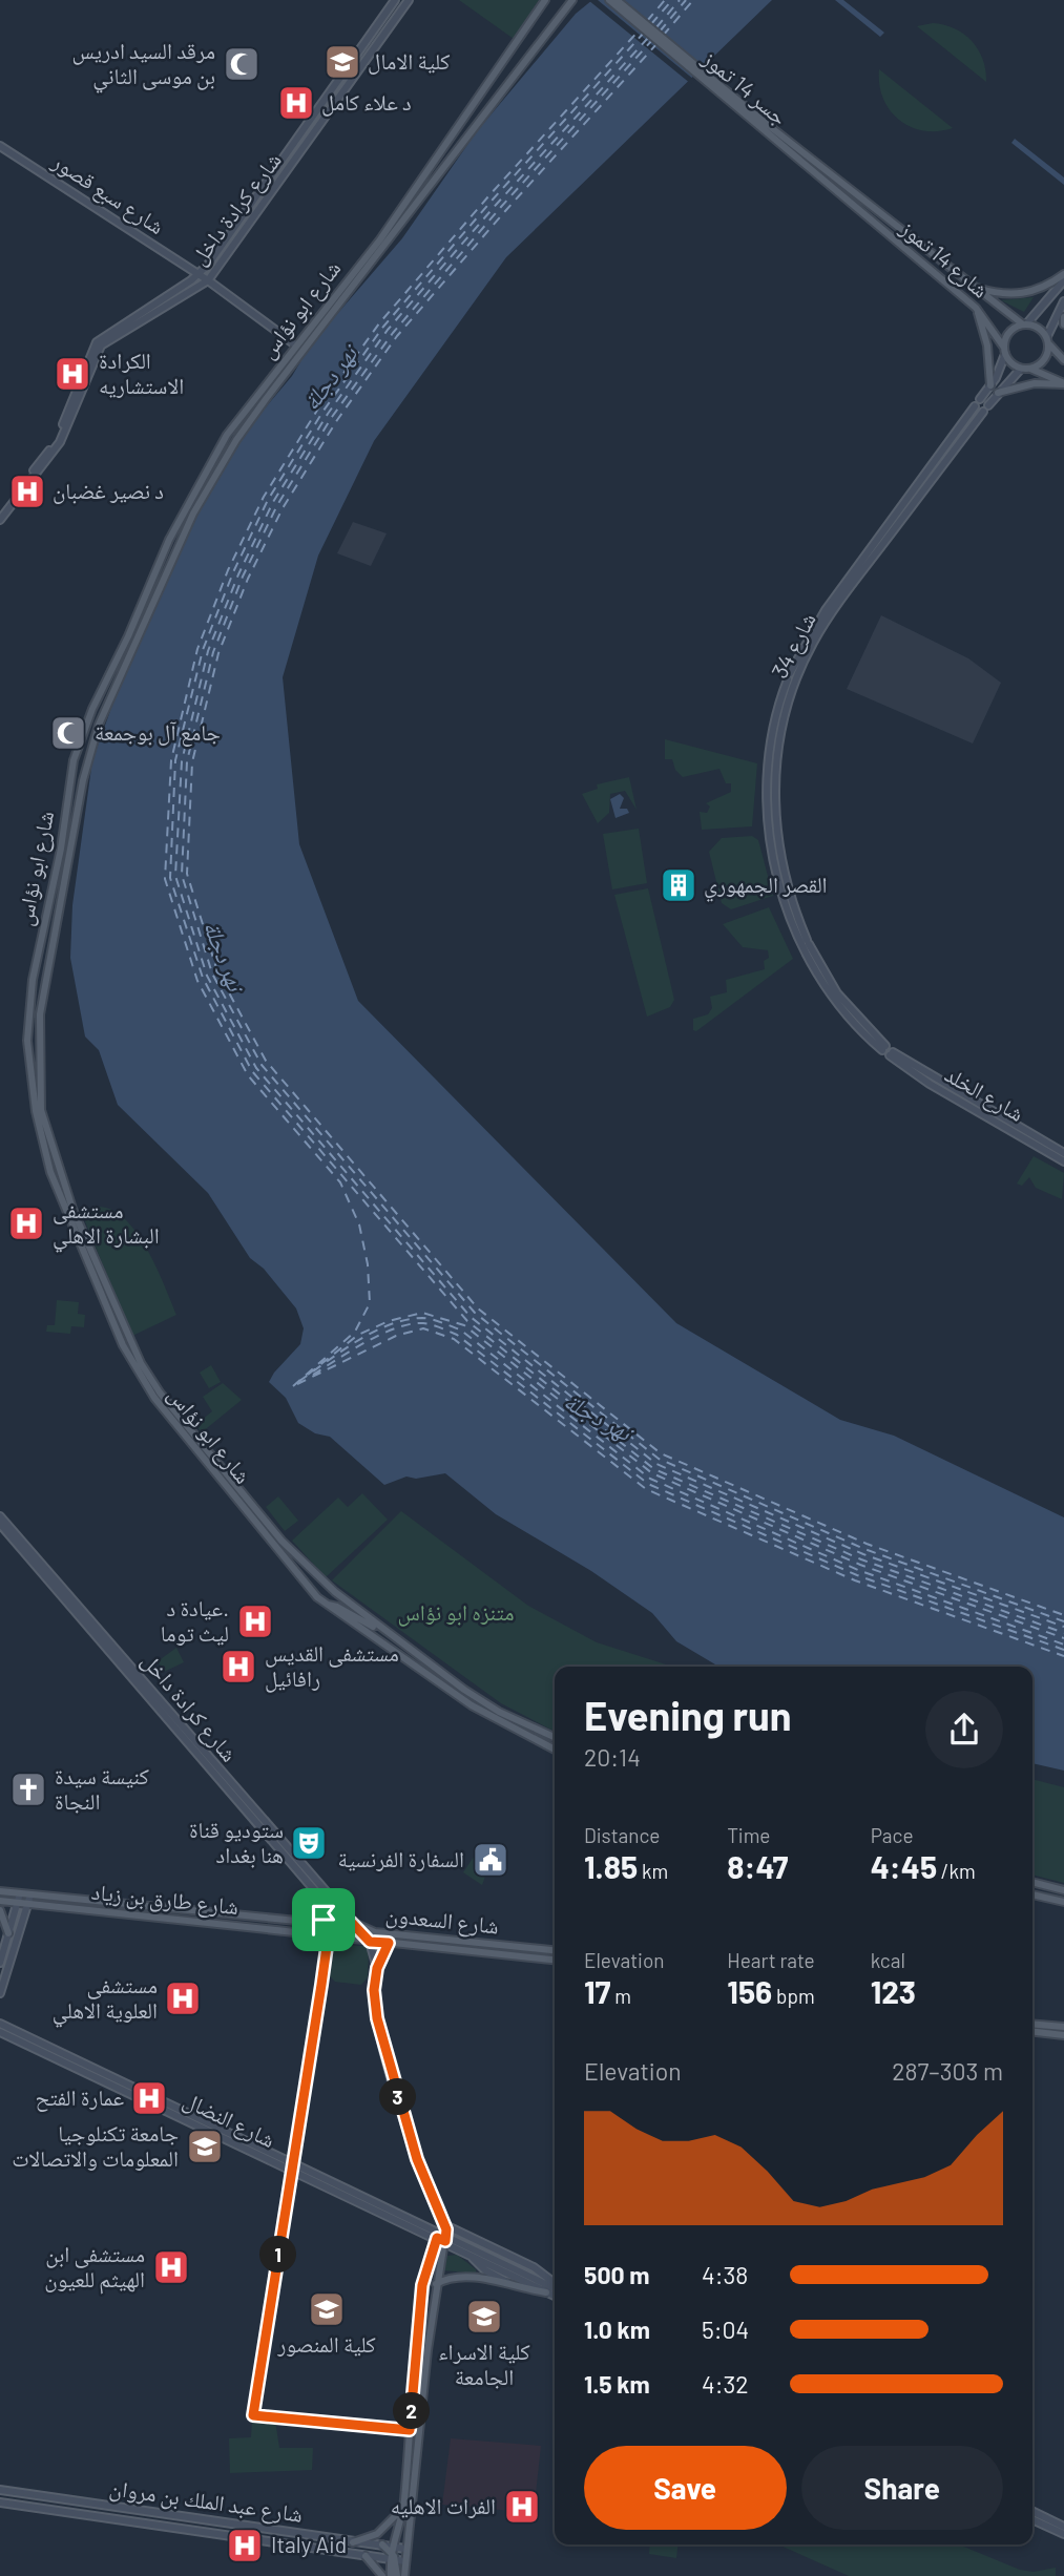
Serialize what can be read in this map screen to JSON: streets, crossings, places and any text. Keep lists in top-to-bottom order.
{
  "streets": {
    "main road": [
      "جسر 14 تموز",
      "شارع سبع قصور",
      "شارع كرادة داخل",
      "شارع 14 تموز",
      "شارع ابو نؤاس",
      "شارع 34",
      "شارع الخلد",
      "شارع طارق بن زياد",
      "شارع السعدون",
      "شارع النضال",
      "شارع عبد الملك بن مروان"
    ]
  },
  "crossings": [
    ["جسر 14 تموز", "شارع 14 تموز"],
    ["شارع سبع قصور", "شارع كرادة داخل"],
    ["شارع سبع قصور", "شارع ابو نؤاس"],
    ["شارع كرادة داخل", "شارع طارق بن زياد"],
    ["شارع كرادة داخل", "شارع السعدون"],
    ["شارع كرادة داخل", "شارع النضال"],
    ["شارع طارق بن زياد", "شارع السعدون"]
  ],
  "water": ["نهر دجلة"],
  "parks": ["متنزه ابو نؤاس"],
  "places": {
    "school or university": [
      "كلية الامال",
      "جامعة تكنلوجيا المعلومات والاتصالات",
      "كلية المنصور",
      "كلية الاسراء الجامعة"
    ],
    "mosque": ["مرقد السيد ادريس بن موسى الثاني", "جامع آل بوجمعة"],
    "hospital": [
      "د علاء كامل",
      "الكرادة الاستشاريه",
      "د نصير غضبان",
      "مستشفى البشارة الاهلي",
      "عيادة د. ليث توما",
      "مستشفى القديس رافائيل",
      "مستشفى العلوية الاهلي",
      "عمارة الفتح",
      "مستشفى ابن الهيثم للعيون",
      "الفرات الاهليه",
      "Italy Aid"
    ],
    "building": ["القصر الجمهوري"],
    "church": ["كنيسة سيدة النجاة"],
    "theatre": ["ستوديو قناة هنا بغداد"],
    "public building": ["السفارة الفرنسية"]
  },
  "page": {
    "heading": ["Evening run", "20:14"],
    "stats": [
      ["Distance", "1.85 km"],
      ["Time", "8:47"],
      ["Pace", "4:45 /km"],
      ["Elevation", "17 m"],
      ["Heart rate", "156 bpm"],
      ["kcal", "123"]
    ],
    "chart": ["Elevation", "287–303 m"],
    "pins": ["3", "1", "2"],
    "list": [
      {
        "name": "500 m",
        "note": "4:38"
      },
      {
        "name": "1.0 km",
        "note": "5:04"
      },
      {
        "name": "1.5 km",
        "note": "4:32"
      }
    ],
    "buttons": ["Save", "Share"]
  }
}
